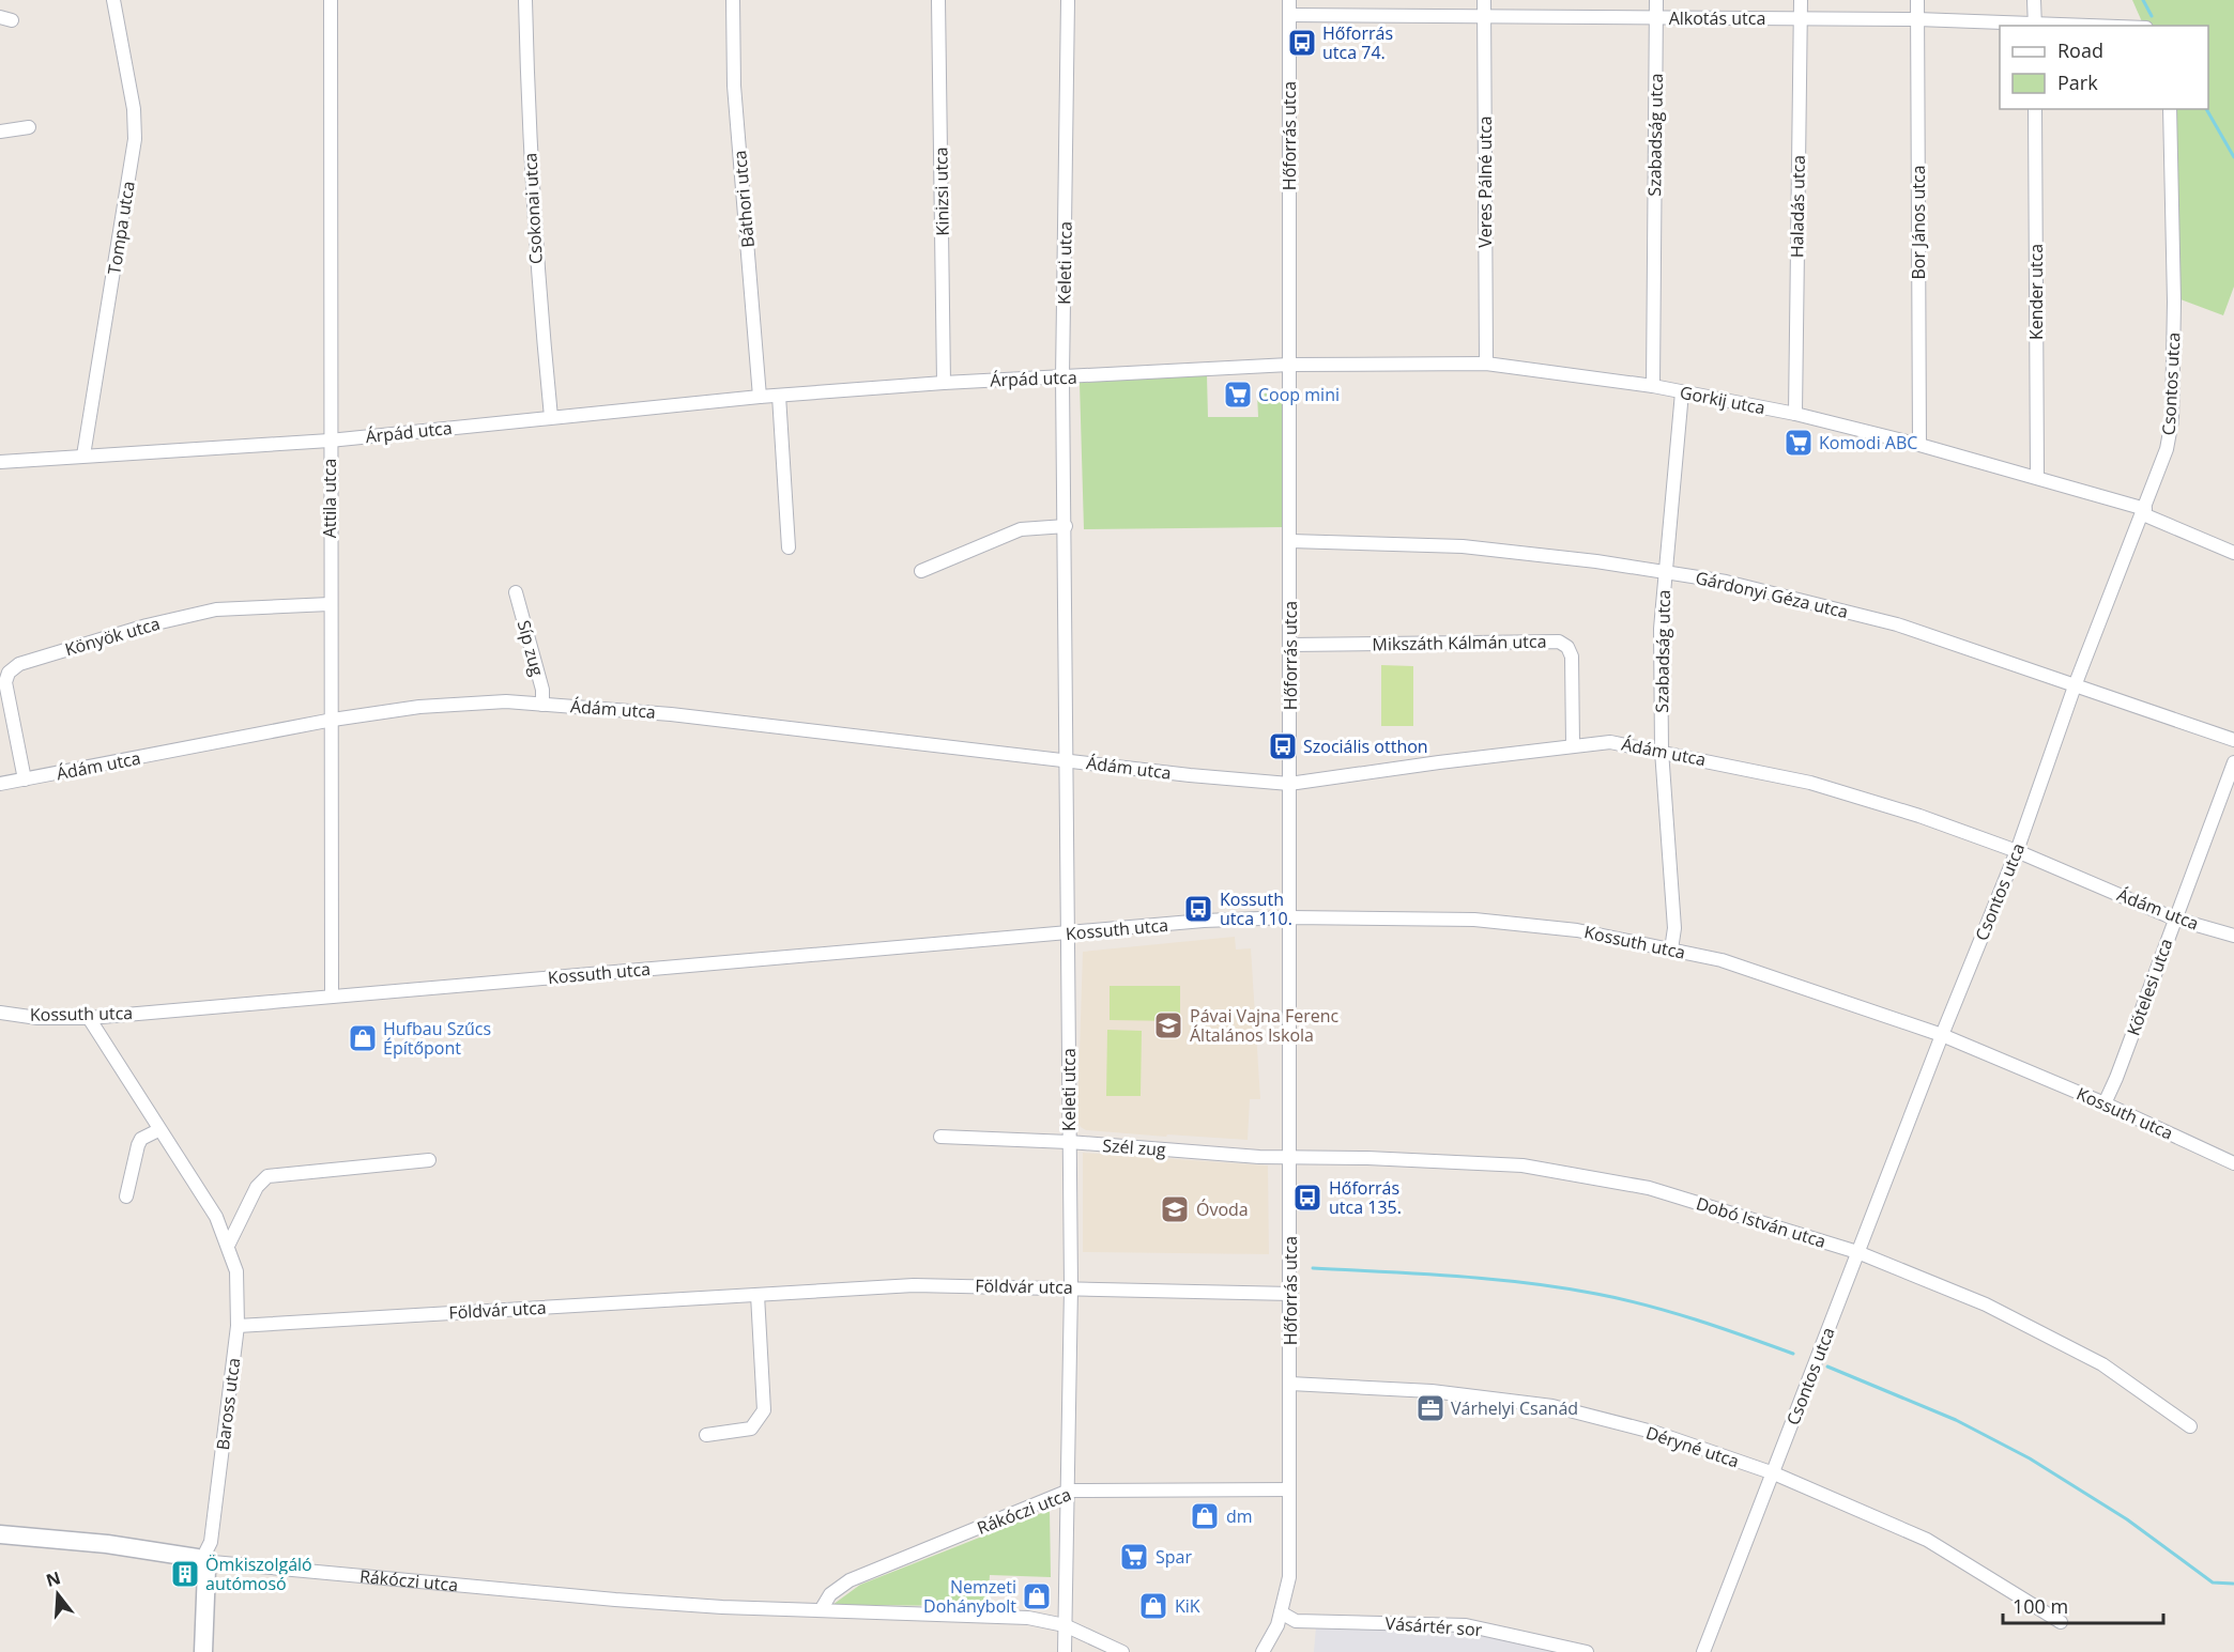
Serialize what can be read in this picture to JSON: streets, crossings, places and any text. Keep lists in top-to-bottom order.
{
  "streets": {
    "main road": ["Rákóczi utca"],
    "street": [
      "Alkotás utca",
      "Szabadság utca",
      "Hőforrás utca",
      "Veres Pálné utca",
      "Kinizsi utca",
      "Báthori utca",
      "Haladás utca",
      "Csokonai utca",
      "Bor János utca",
      "Tompa utca",
      "Keleti utca",
      "Kender utca",
      "Árpád utca",
      "Csontos utca",
      "Gorkij utca",
      "Attila utca",
      "Gárdonyi Géza utca",
      "Könyök utca",
      "Mikszáth Kálmán utca",
      "Síp zug",
      "Ádám utca",
      "Kossuth utca",
      "Kötelesi utca",
      "Szél zug",
      "Dobó István utca",
      "Földvár utca",
      "Baross utca",
      "Déryné utca",
      "Vásártér sor"
    ]
  },
  "crossings": [
    ["Alkotás utca", "Szabadság utca"],
    ["Alkotás utca", "Hőforrás utca"],
    ["Alkotás utca", "Veres Pálné utca"],
    ["Alkotás utca", "Haladás utca"],
    ["Alkotás utca", "Bor János utca"],
    ["Szabadság utca", "Gorkij utca"],
    ["Szabadság utca", "Gárdonyi Géza utca"],
    ["Szabadság utca", "Ádám utca"],
    ["Szabadság utca", "Kossuth utca"],
    ["Hőforrás utca", "Árpád utca"],
    ["Hőforrás utca", "Gorkij utca"],
    ["Hőforrás utca", "Gárdonyi Géza utca"],
    ["Hőforrás utca", "Mikszáth Kálmán utca"],
    ["Hőforrás utca", "Ádám utca"],
    ["Hőforrás utca", "Kossuth utca"],
    ["Hőforrás utca", "Szél zug"],
    ["Hőforrás utca", "Dobó István utca"],
    ["Hőforrás utca", "Földvár utca"],
    ["Hőforrás utca", "Déryné utca"],
    ["Hőforrás utca", "Rákóczi utca"],
    ["Hőforrás utca", "Vásártér sor"],
    ["Veres Pálné utca", "Gorkij utca"],
    ["Kinizsi utca", "Árpád utca"],
    ["Báthori utca", "Árpád utca"],
    ["Haladás utca", "Gorkij utca"],
    ["Csokonai utca", "Árpád utca"],
    ["Bor János utca", "Gorkij utca"],
    ["Tompa utca", "Árpád utca"],
    ["Keleti utca", "Árpád utca"],
    ["Keleti utca", "Ádám utca"],
    ["Keleti utca", "Kossuth utca"],
    ["Keleti utca", "Szél zug"],
    ["Keleti utca", "Földvár utca"],
    ["Keleti utca", "Rákóczi utca"],
    ["Kender utca", "Gorkij utca"],
    ["Árpád utca", "Gorkij utca"],
    ["Árpád utca", "Attila utca"],
    ["Csontos utca", "Gorkij utca"],
    ["Csontos utca", "Gárdonyi Géza utca"],
    ["Csontos utca", "Ádám utca"],
    ["Csontos utca", "Kossuth utca"],
    ["Csontos utca", "Dobó István utca"],
    ["Csontos utca", "Déryné utca"],
    ["Attila utca", "Könyök utca"],
    ["Attila utca", "Ádám utca"],
    ["Attila utca", "Kossuth utca"],
    ["Könyök utca", "Ádám utca"],
    ["Mikszáth Kálmán utca", "Ádám utca"],
    ["Síp zug", "Ádám utca"],
    ["Ádám utca", "Kötelesi utca"],
    ["Kossuth utca", "Kötelesi utca"],
    ["Kossuth utca", "Baross utca"],
    ["Szél zug", "Dobó István utca"],
    ["Földvár utca", "Baross utca"],
    ["Baross utca", "Rákóczi utca"]
  ],
  "places": {
    "bus stop": [
      "Hőforrás utca 74.",
      "Szociális otthon",
      "Kossuth utca 110.",
      "Hőforrás utca 135."
    ],
    "supermarket": ["Coop mini", "Komodi ABC", "Spar"],
    "school or university": ["Pávai Vajna Ferenc Általános Iskola", "Óvoda"],
    "shop": [
      "Hufbau Szűcs Építőpont",
      "dm",
      "Nemzeti Dohánybolt",
      "KiK"
    ],
    "office": ["Várhelyi Csanád"],
    "building": ["Ömkiszolgáló autómosó"]
  },
  "legend": ["Road", "Park"],
  "scale_bar": "100 m",
  "north": "top"
}
